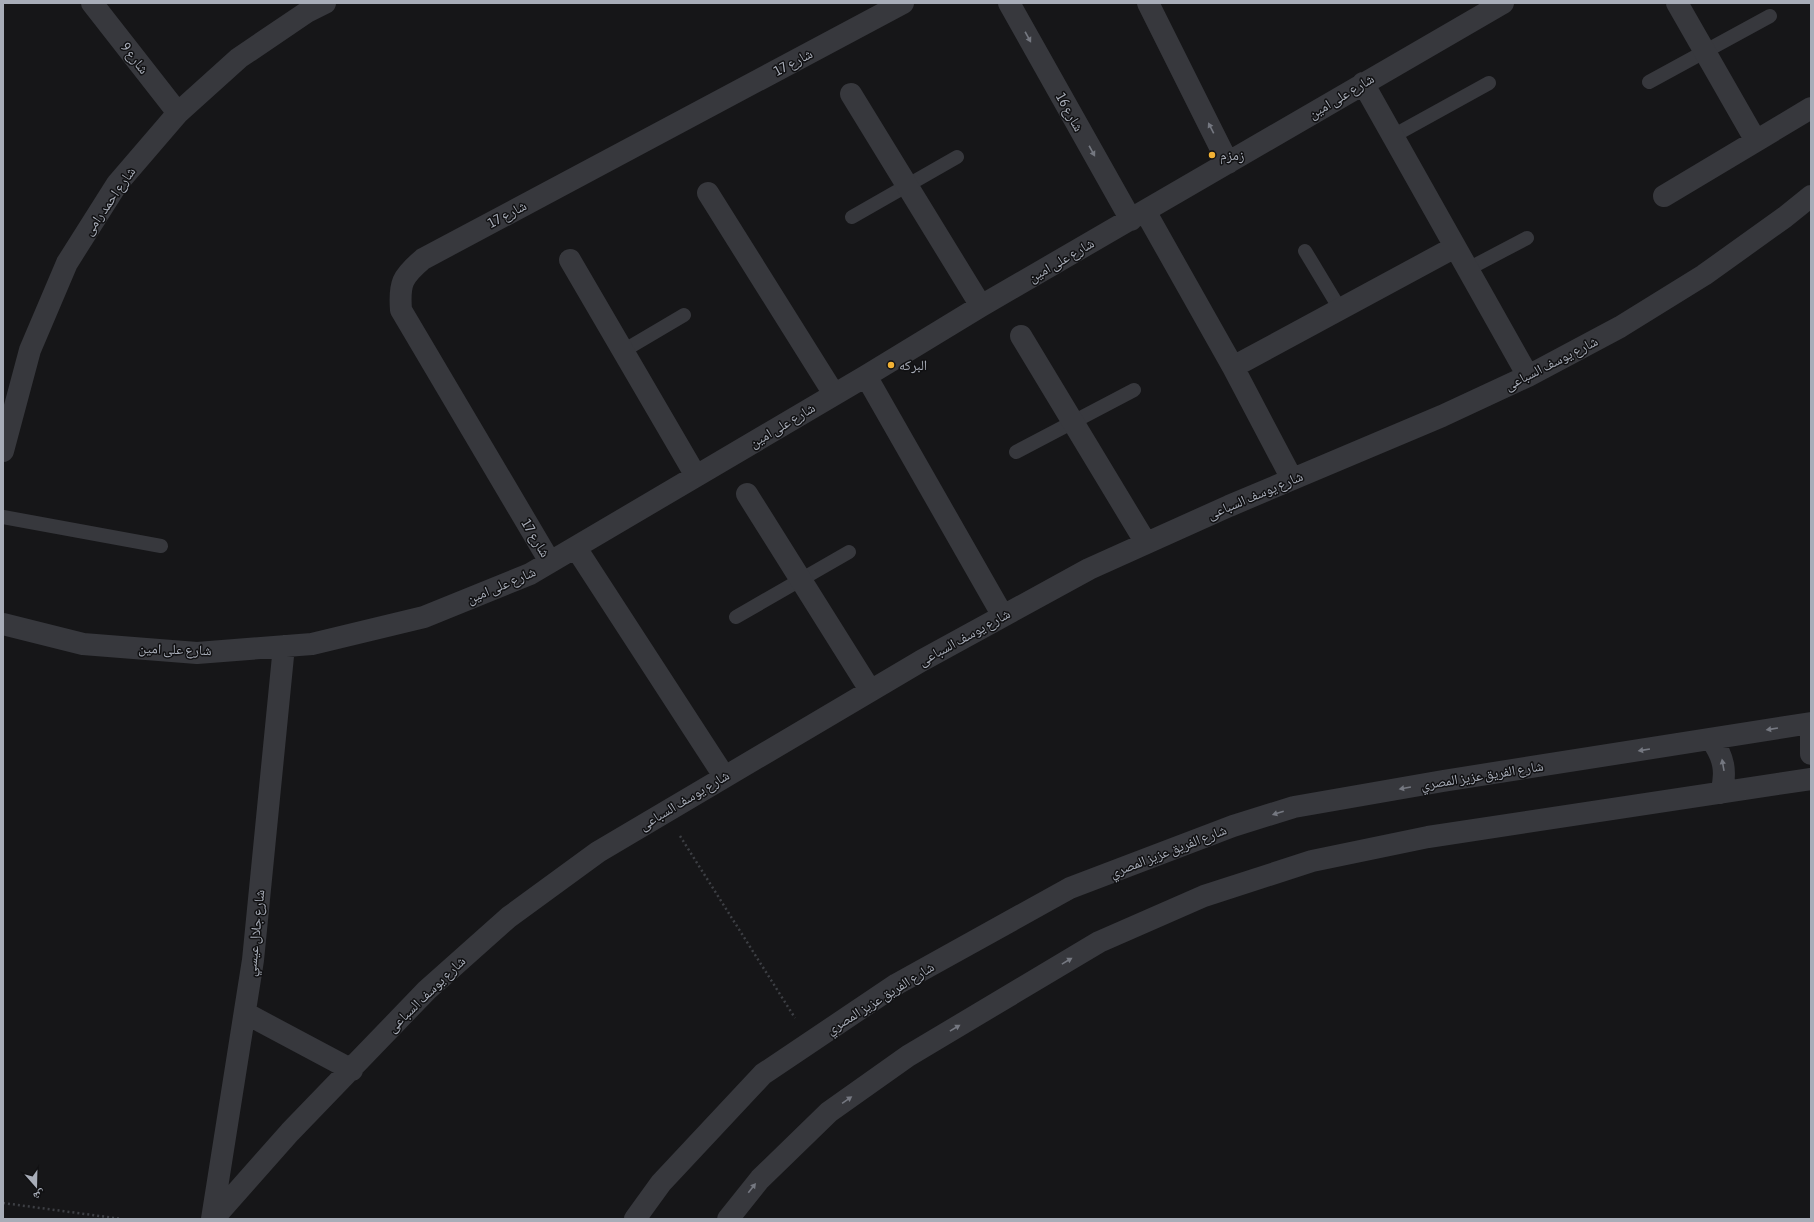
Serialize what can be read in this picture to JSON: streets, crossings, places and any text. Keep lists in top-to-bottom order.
{
  "streets": {
    "street": [
      "شارع 9",
      "شارع 17",
      "شارع على امين",
      "شارع 16",
      "شارع احمد رامى",
      "شارع يوسف السباعى",
      "شارع الفريق عزيز المصري",
      "شارع جلال عيسي"
    ]
  },
  "crossings": [
    ["شارع 9", "شارع احمد رامى"],
    ["شارع 17", "شارع على امين"],
    ["شارع على امين", "شارع 16"],
    ["شارع على امين", "شارع جلال عيسي"],
    ["شارع 16", "شارع يوسف السباعى"],
    ["شارع يوسف السباعى", "شارع جلال عيسي"]
  ],
  "places": ["زمزم", "البركه"],
  "north": "bottom"
}
